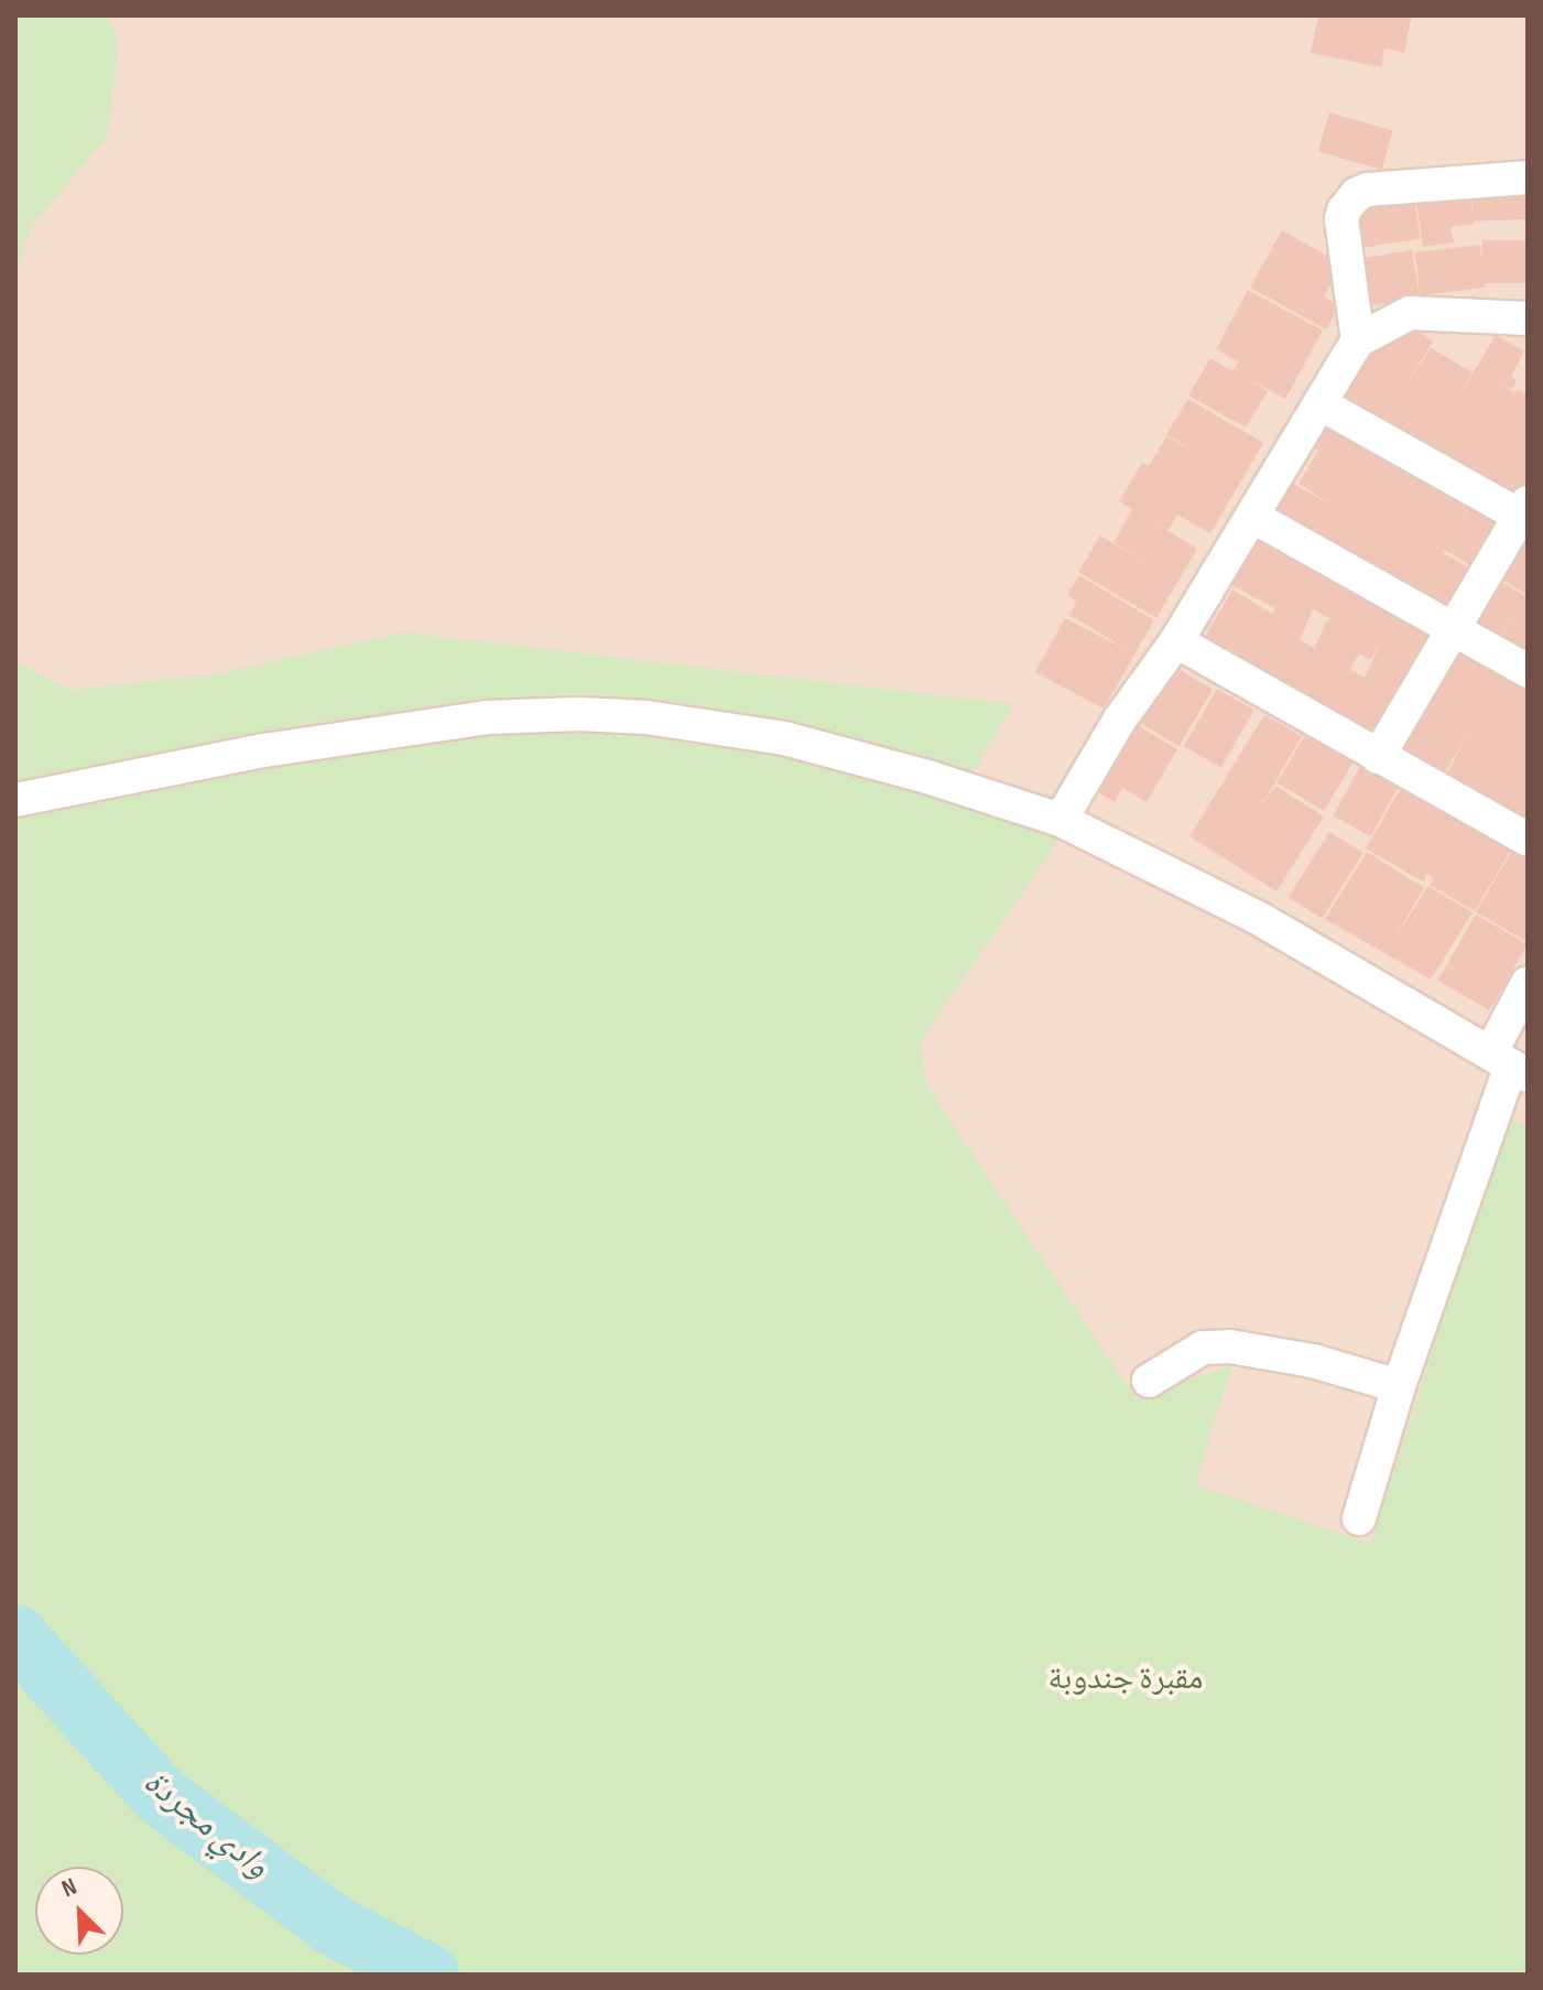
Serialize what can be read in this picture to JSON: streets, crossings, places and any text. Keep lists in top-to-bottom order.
{
  "water": ["وادي مجردة"],
  "parks": ["مقبرة جندوبة"],
  "north": "top left"
}
